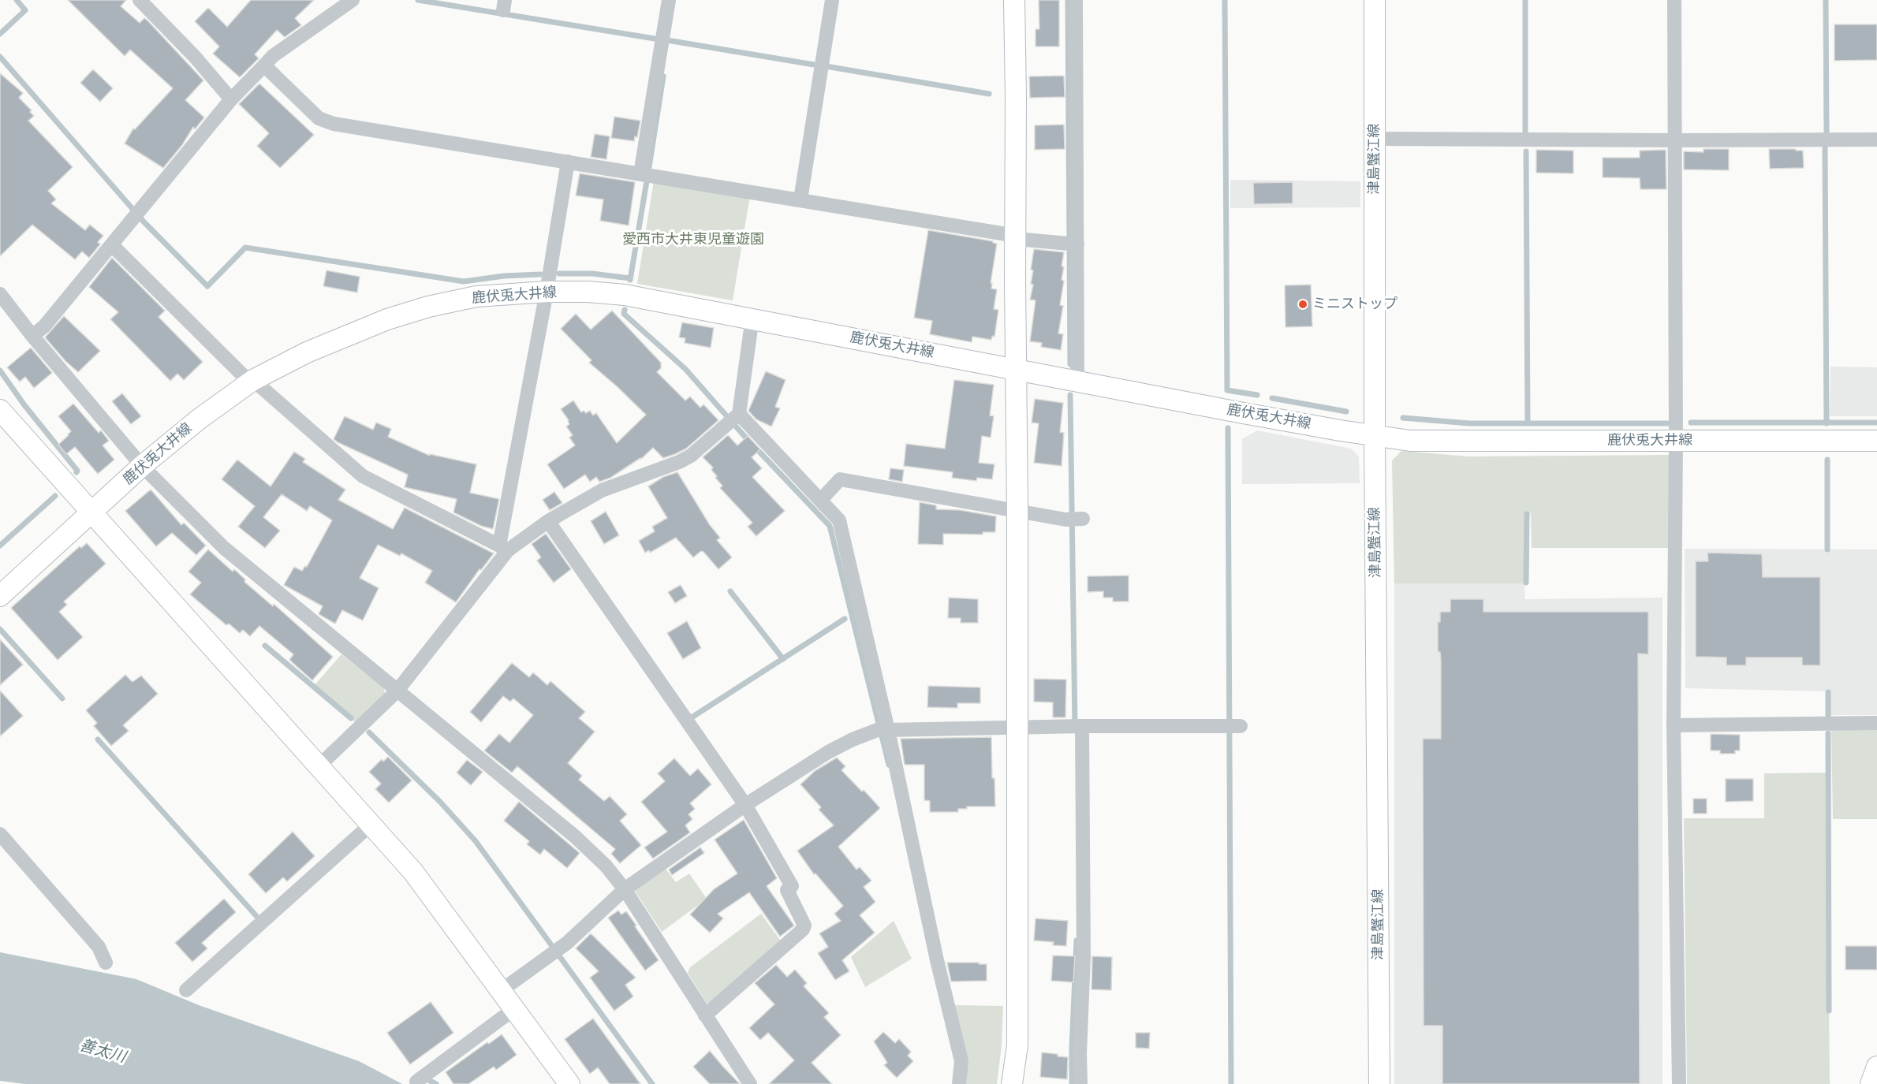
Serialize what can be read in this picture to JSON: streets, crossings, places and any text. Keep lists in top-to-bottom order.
{
  "streets": {
    "main road": ["津島蟹江線", "鹿伏兎大井線"]
  },
  "crossings": [
    ["津島蟹江線", "鹿伏兎大井線"]
  ],
  "water": ["善太川"],
  "parks": ["愛西市大井東児童遊園"],
  "places": ["ミニストップ"]
}
